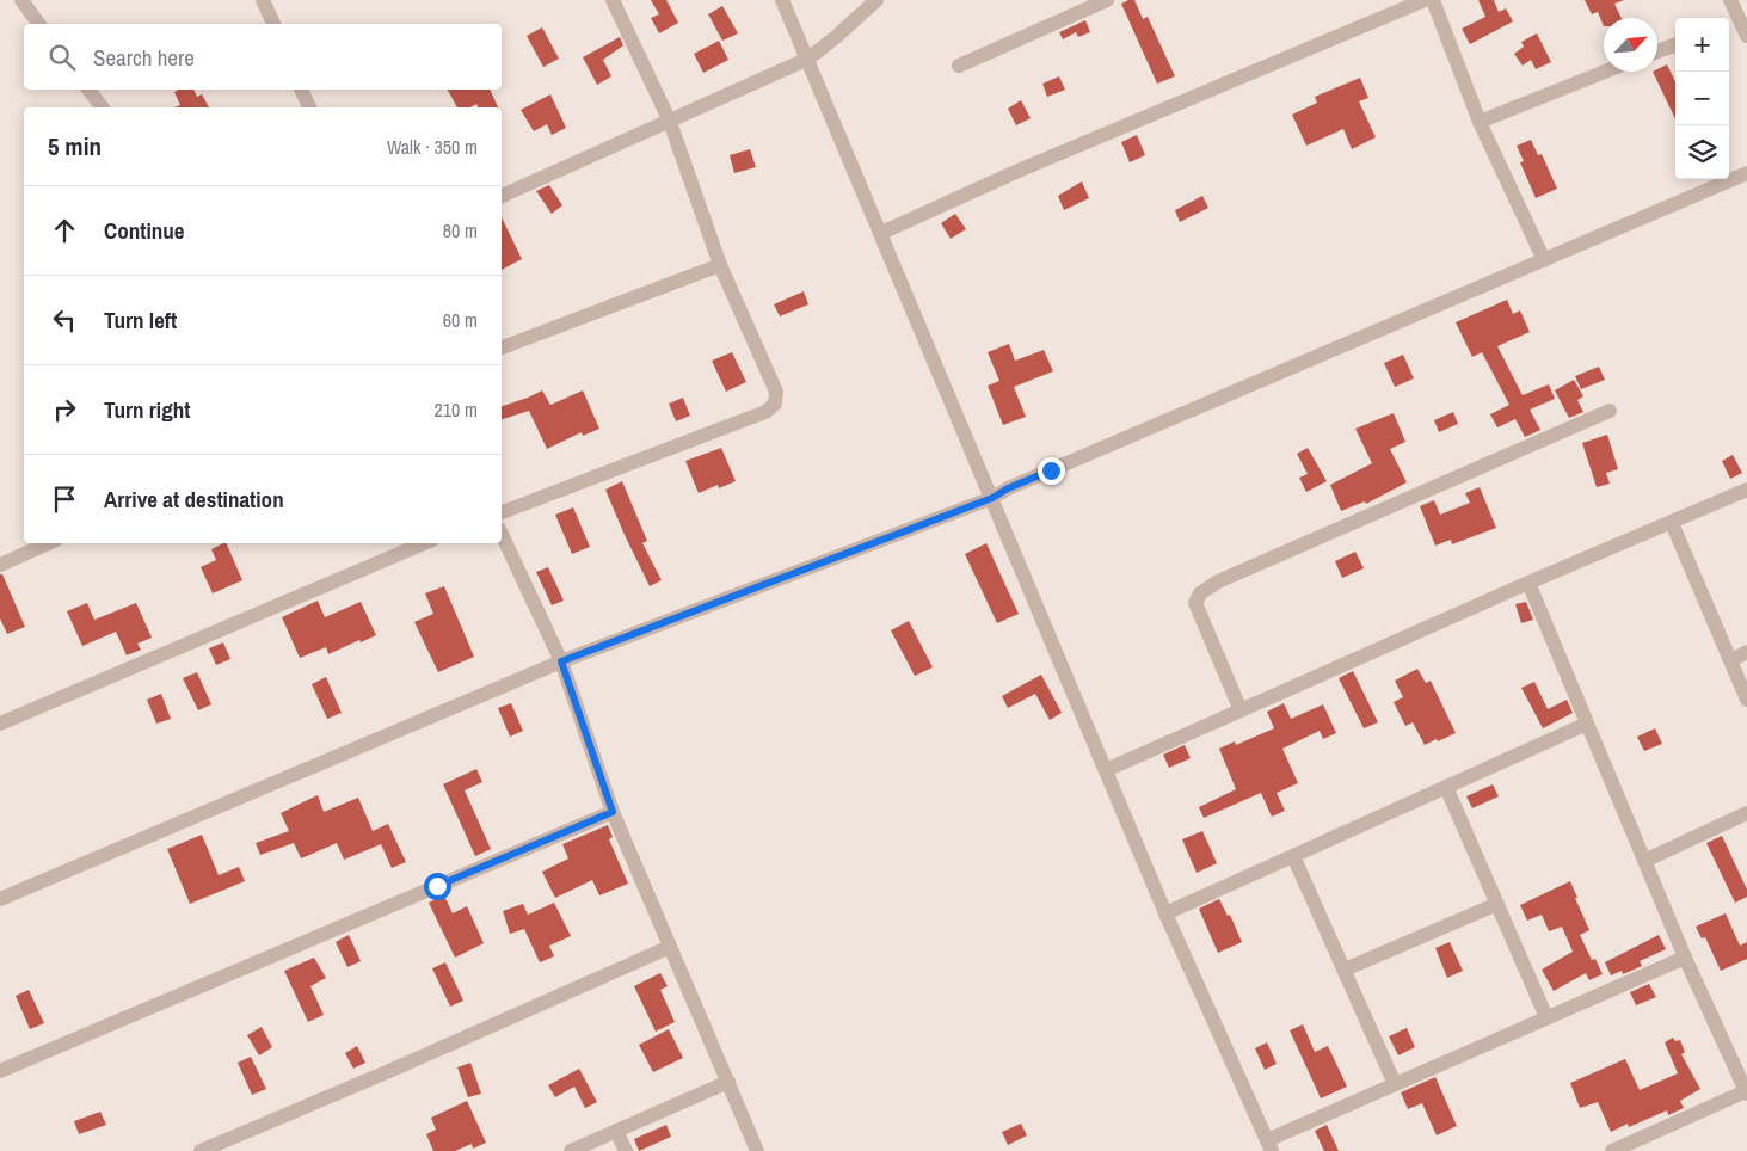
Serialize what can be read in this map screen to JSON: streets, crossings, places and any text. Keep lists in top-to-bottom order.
{
  "north": "top right",
  "page": {
    "map_buttons": ["+", "−"],
    "search": "Search here",
    "heading": ["5 min", "Walk · 350 m"],
    "list": [
      ["Continue", "80 m"],
      ["Turn left", "60 m"],
      ["Turn right", "210 m"],
      "Arrive at destination"
    ]
  }
}
